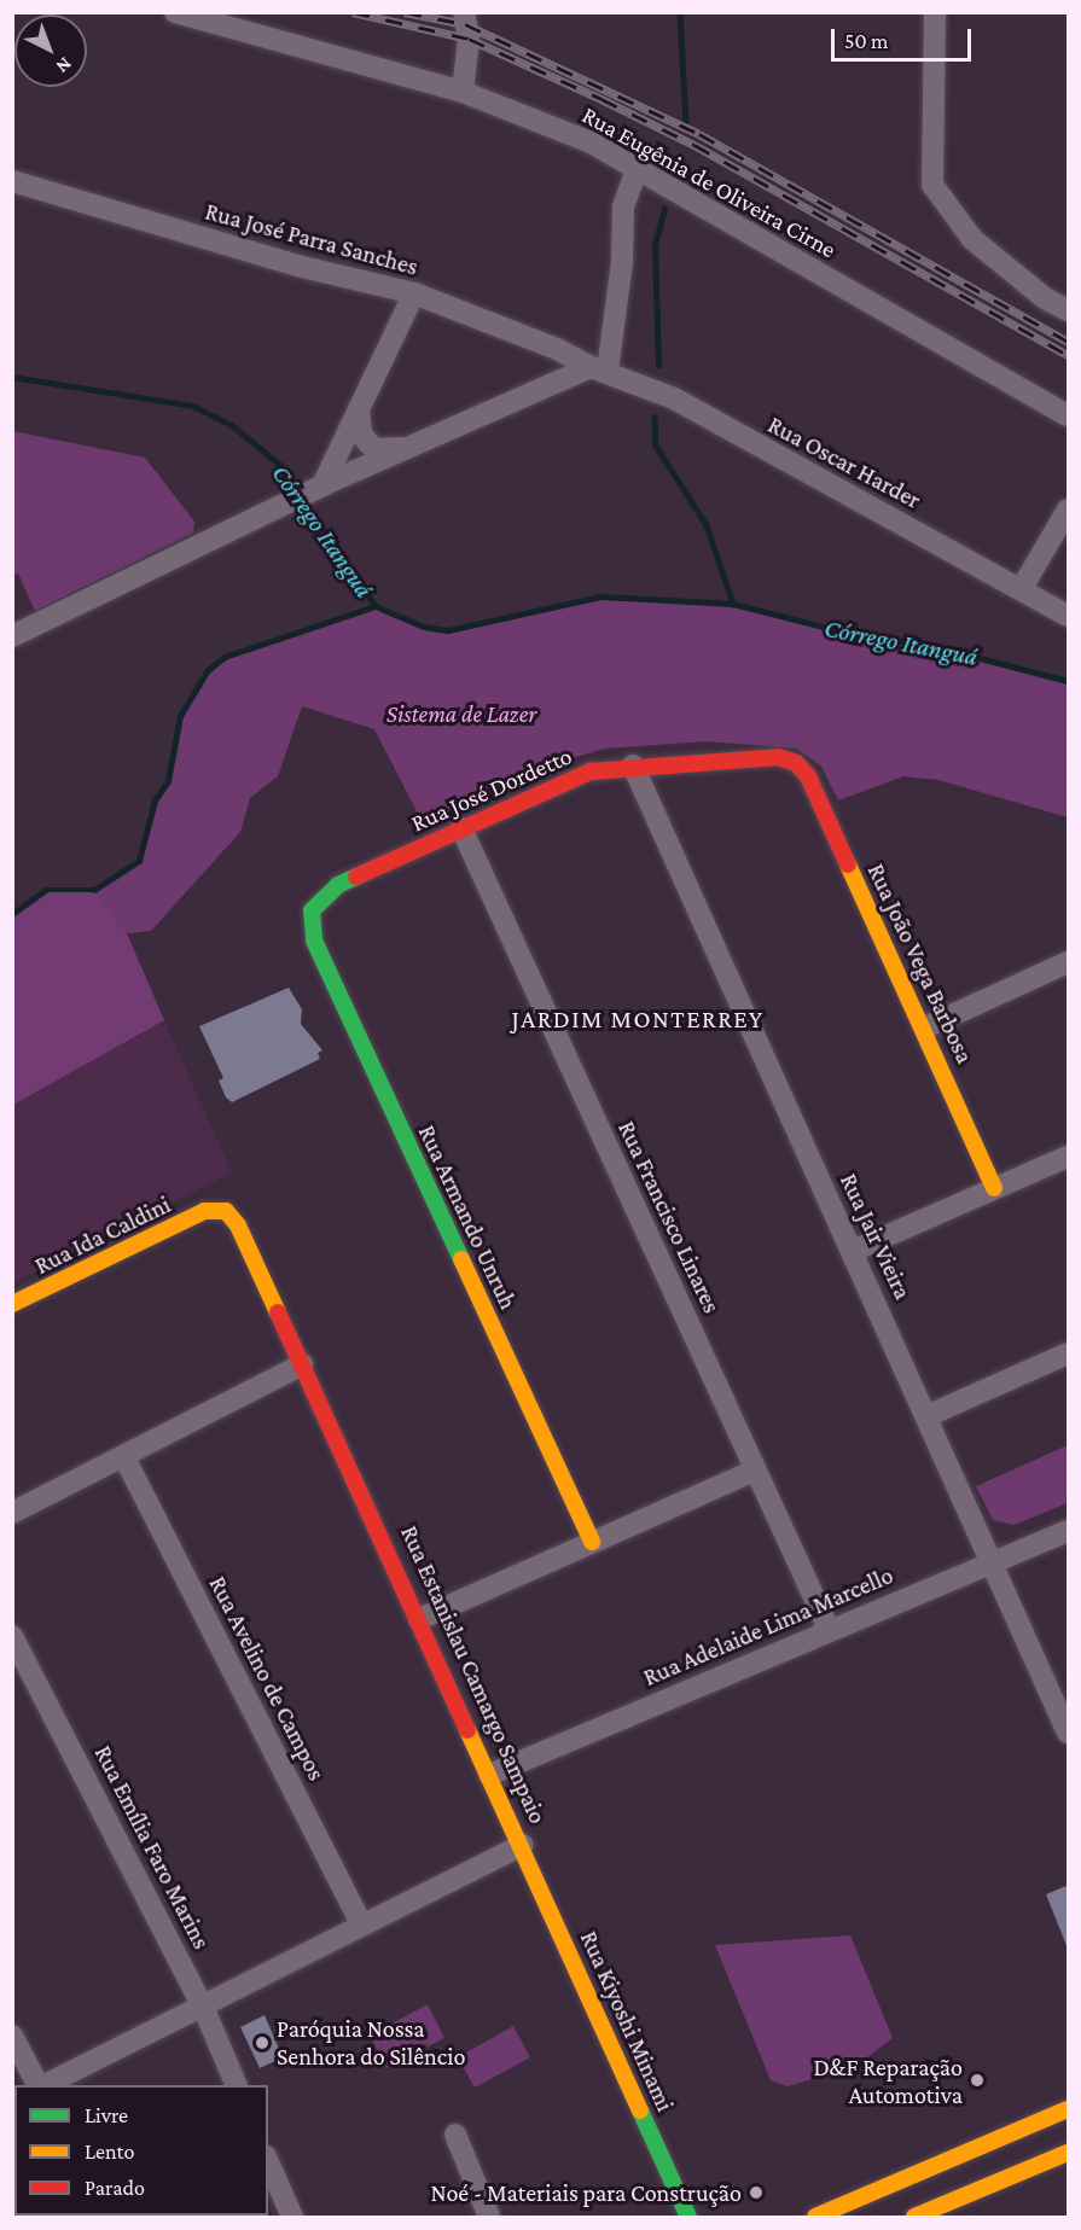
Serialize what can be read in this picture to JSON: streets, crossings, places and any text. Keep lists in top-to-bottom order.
{
  "streets": {
    "street": [
      "Rua Eugênia de Oliveira Cirne",
      "Rua José Parra Sanches",
      "Rua Oscar Harder",
      "Rua José Dordetto",
      "Rua João Vega Barbosa",
      "Rua Armando Unruh",
      "Rua Francisco Linares",
      "Rua Ida Caldini",
      "Rua Jair Vieira",
      "Rua Adelaide Lima Marcello",
      "Rua Estanislau Camargo Sampaio",
      "Rua Avelino de Campos",
      "Rua Emília Faro Marins",
      "Rua Kiyoshi Minami"
    ]
  },
  "crossings": [
    ["Rua José Parra Sanches", "Rua Oscar Harder"],
    ["Rua José Dordetto", "Rua João Vega Barbosa"],
    ["Rua José Dordetto", "Rua Armando Unruh"],
    ["Rua José Dordetto", "Rua Francisco Linares"],
    ["Rua José Dordetto", "Rua Jair Vieira"],
    ["Rua Francisco Linares", "Rua Adelaide Lima Marcello"],
    ["Rua Ida Caldini", "Rua Estanislau Camargo Sampaio"],
    ["Rua Jair Vieira", "Rua Adelaide Lima Marcello"],
    ["Rua Adelaide Lima Marcello", "Rua Estanislau Camargo Sampaio"],
    ["Rua Estanislau Camargo Sampaio", "Rua Avelino de Campos"],
    ["Rua Estanislau Camargo Sampaio", "Rua Emília Faro Marins"],
    ["Rua Estanislau Camargo Sampaio", "Rua Kiyoshi Minami"]
  ],
  "districts": ["JARDIM MONTERREY"],
  "water": ["Córrego Itanguá"],
  "parks": ["Sistema de Lazer"],
  "places": ["Paróquia Nossa Senhora do Silêncio", "D&F Reparação Automotiva", "Noé - Materiais para Construção"],
  "legend": ["Livre", "Lento", "Parado"],
  "scale_bar": "50 m",
  "north": "bottom right"
}
